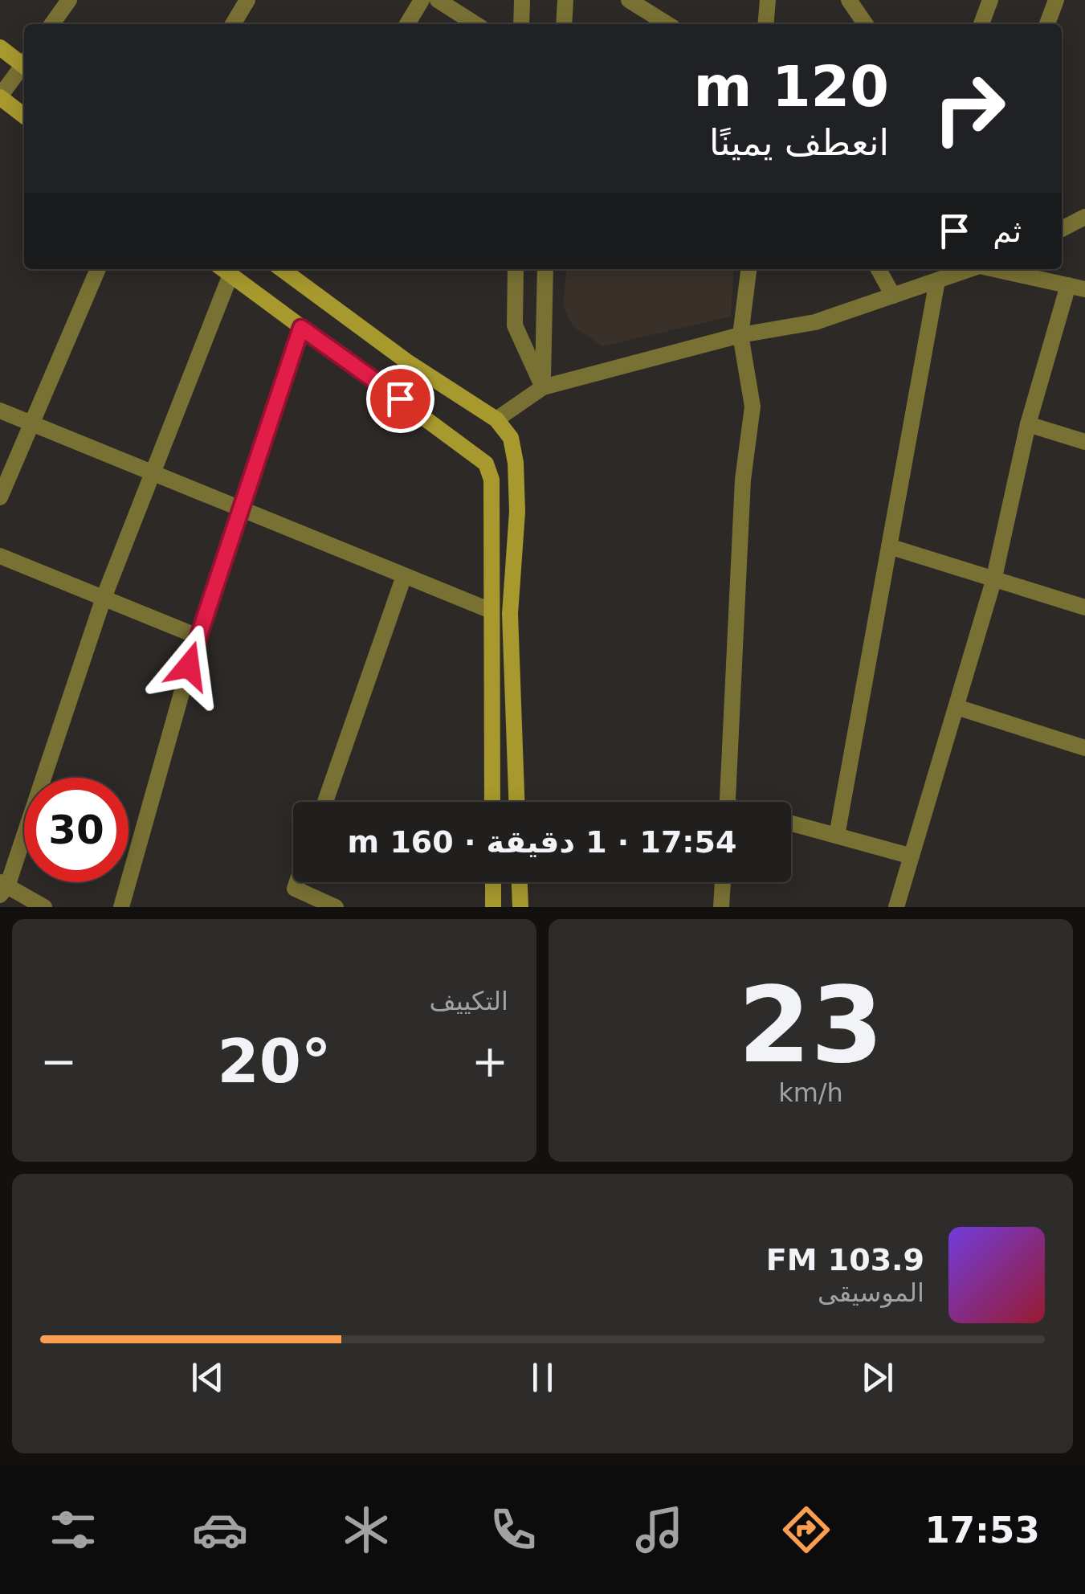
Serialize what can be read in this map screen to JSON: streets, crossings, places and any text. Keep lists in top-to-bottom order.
{
  "page": {
    "turn": ["120 m", "انعطف يمينًا"],
    "then": "ثم",
    "limit": "30",
    "trip": "17:54 · 1 دقيقة · 160 m",
    "tile": [
      ["23", "km/h"],
      "التكييف"
    ],
    "heat": ["−", "20°", "+"],
    "song": ["103.9 FM", "الموسيقى"],
    "tabs": "17:53"
  }
}
